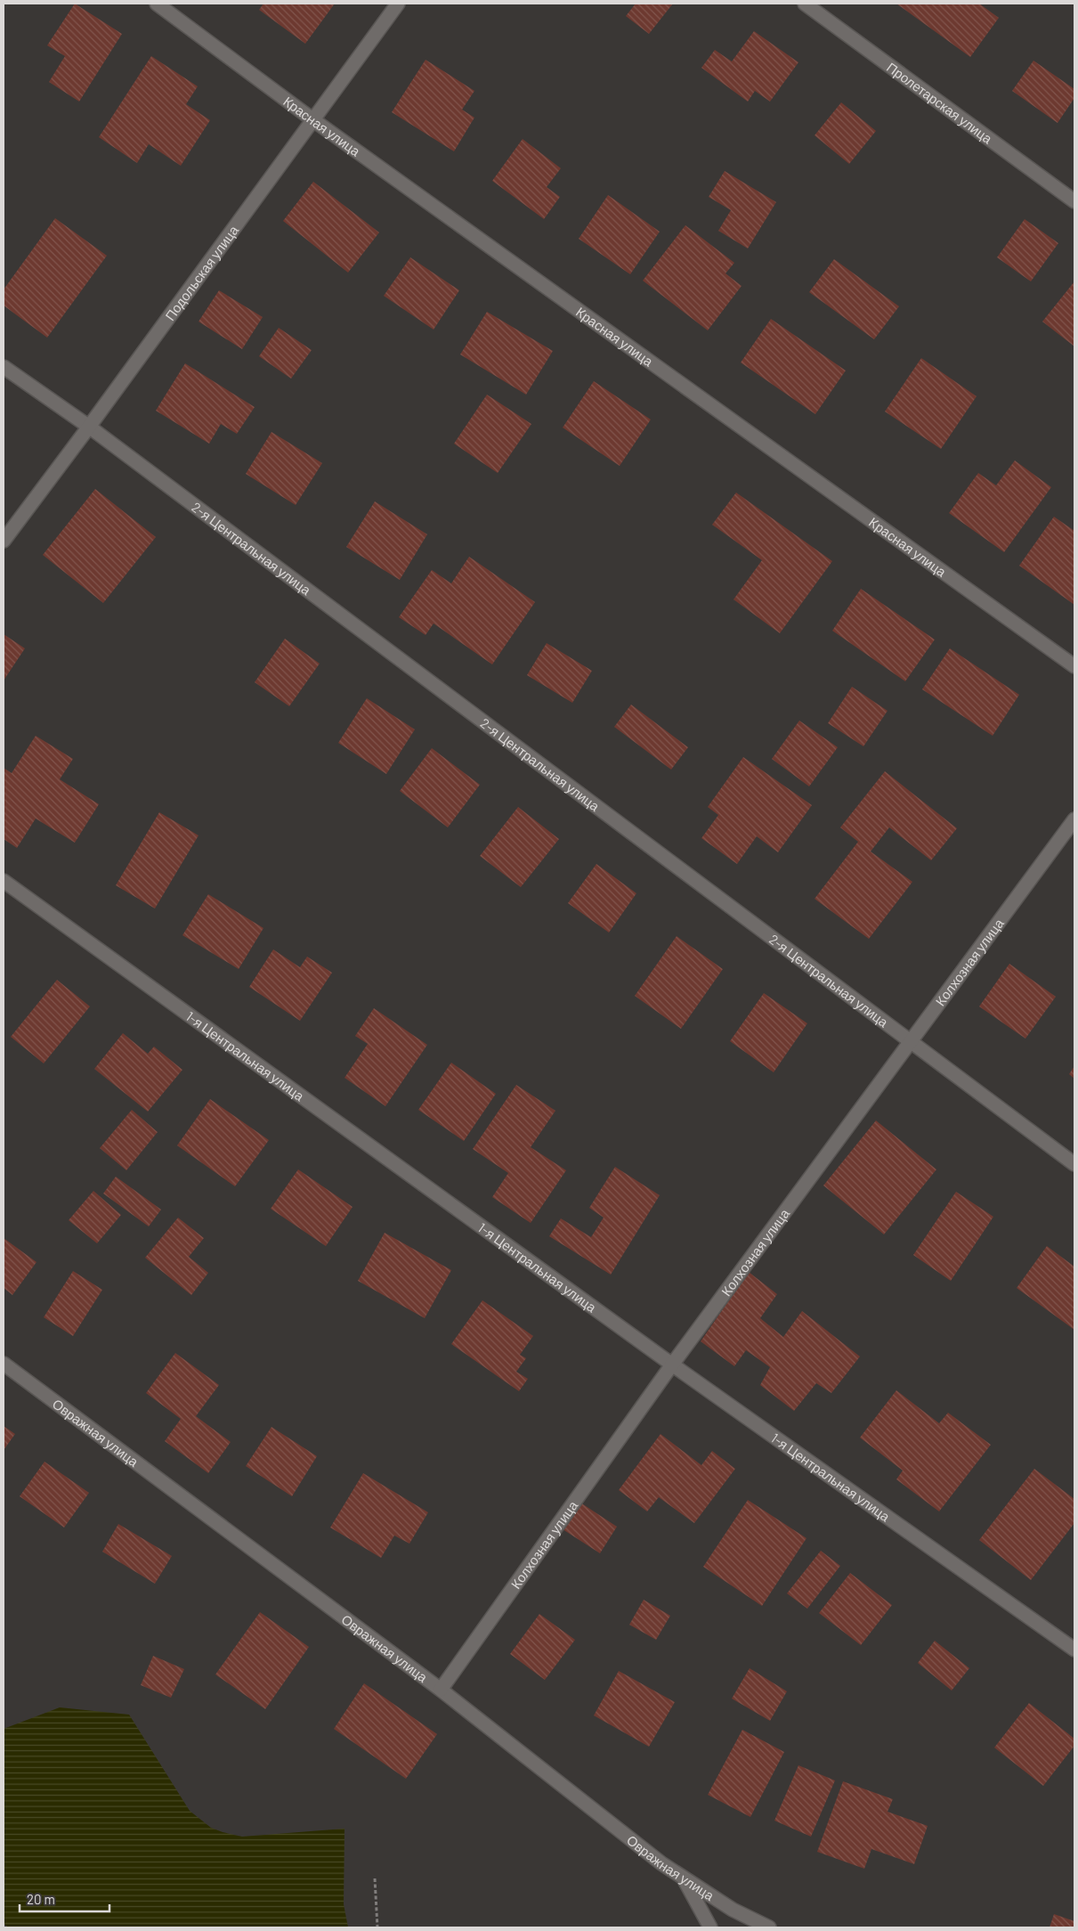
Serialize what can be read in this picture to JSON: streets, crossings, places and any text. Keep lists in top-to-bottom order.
{
  "streets": {
    "street": [
      "Пролетарская улица",
      "Красная улица",
      "Подольская улица",
      "2-я Центральная улица",
      "Колхозная улица",
      "1-я Центральная улица",
      "Овражная улица"
    ]
  },
  "crossings": [
    ["Красная улица", "Подольская улица"],
    ["Подольская улица", "2-я Центральная улица"],
    ["2-я Центральная улица", "Колхозная улица"],
    ["Колхозная улица", "1-я Центральная улица"],
    ["Колхозная улица", "Овражная улица"]
  ],
  "scale_bar": "20 m"
}
